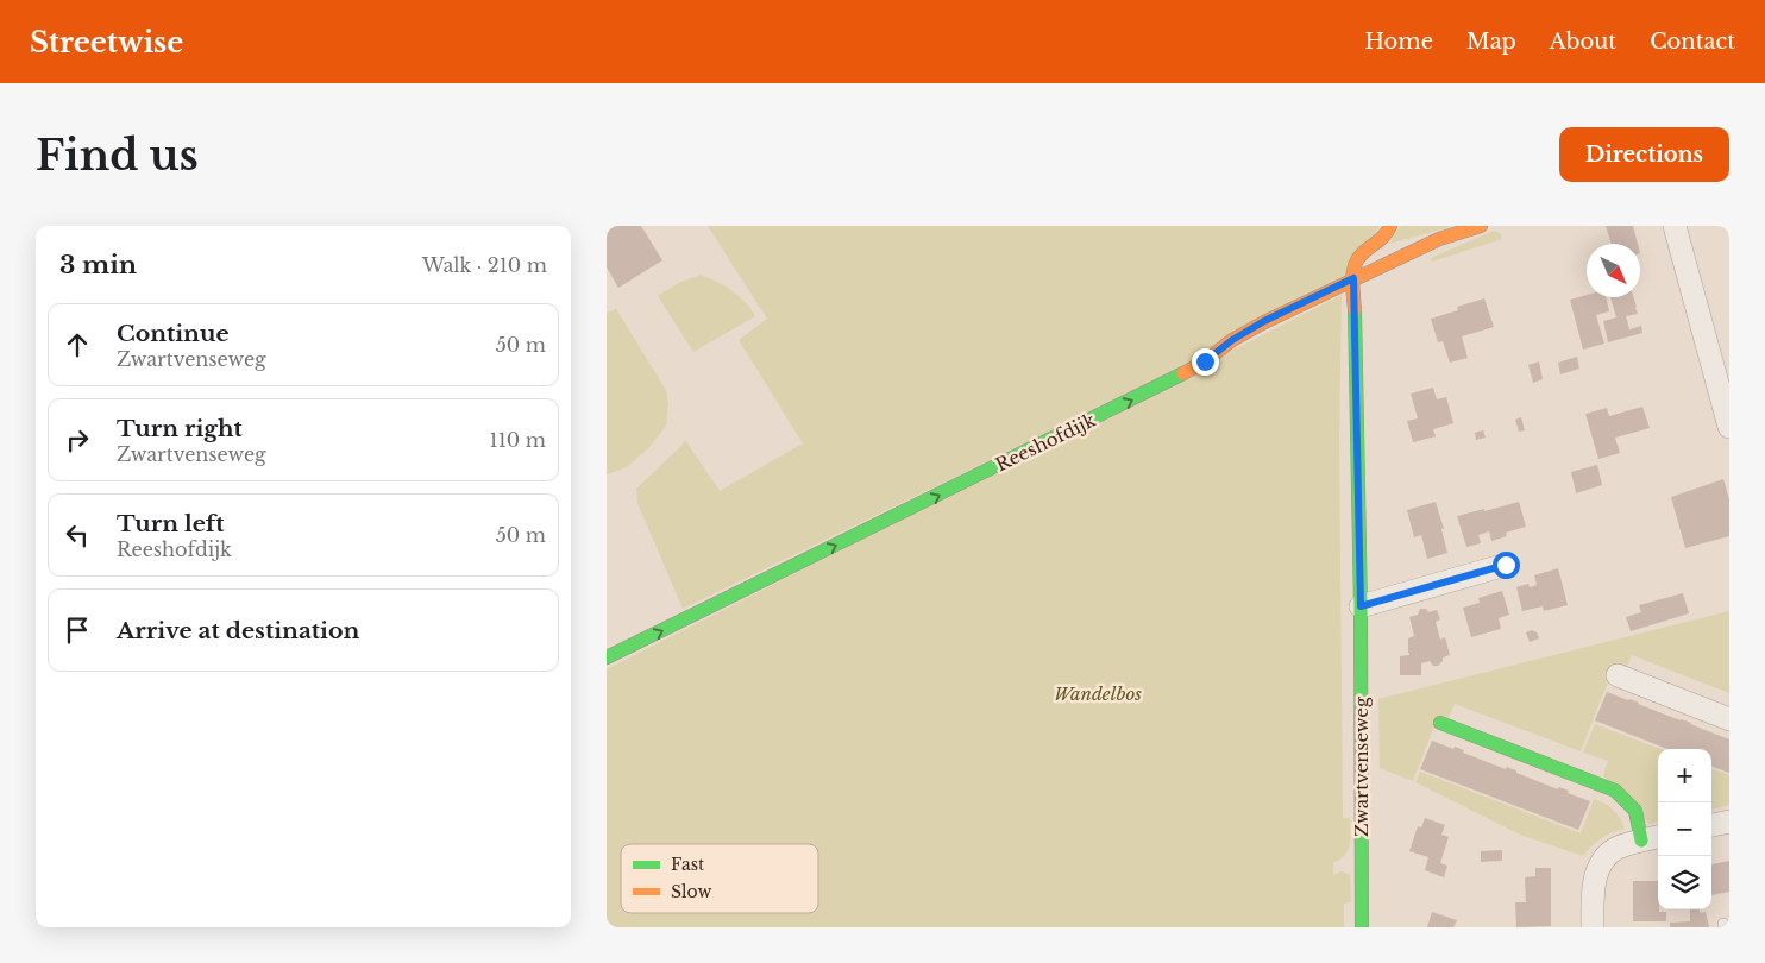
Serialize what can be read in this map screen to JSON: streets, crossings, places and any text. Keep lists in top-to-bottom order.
{
  "streets": {
    "street": ["Reeshofdijk", "Zwartvenseweg"]
  },
  "crossings": [
    ["Reeshofdijk", "Zwartvenseweg"]
  ],
  "one_way": ["Reeshofdijk"],
  "parks": ["Wandelbos"],
  "legend": ["Fast", "Slow"],
  "north": "bottom right",
  "page": {
    "header": "Streetwise",
    "nav": [
      "Home",
      "Map",
      "About",
      "Contact"
    ],
    "buttons": "Directions",
    "title": "Find us",
    "heading": ["3 min", "Walk · 210 m"],
    "list": [
      ["Continue", "Zwartvenseweg", "50 m"],
      ["Turn right", "Zwartvenseweg", "110 m"],
      ["Turn left", "Reeshofdijk", "50 m"],
      "Arrive at destination"
    ],
    "map_buttons": ["+", "−"]
  }
}
